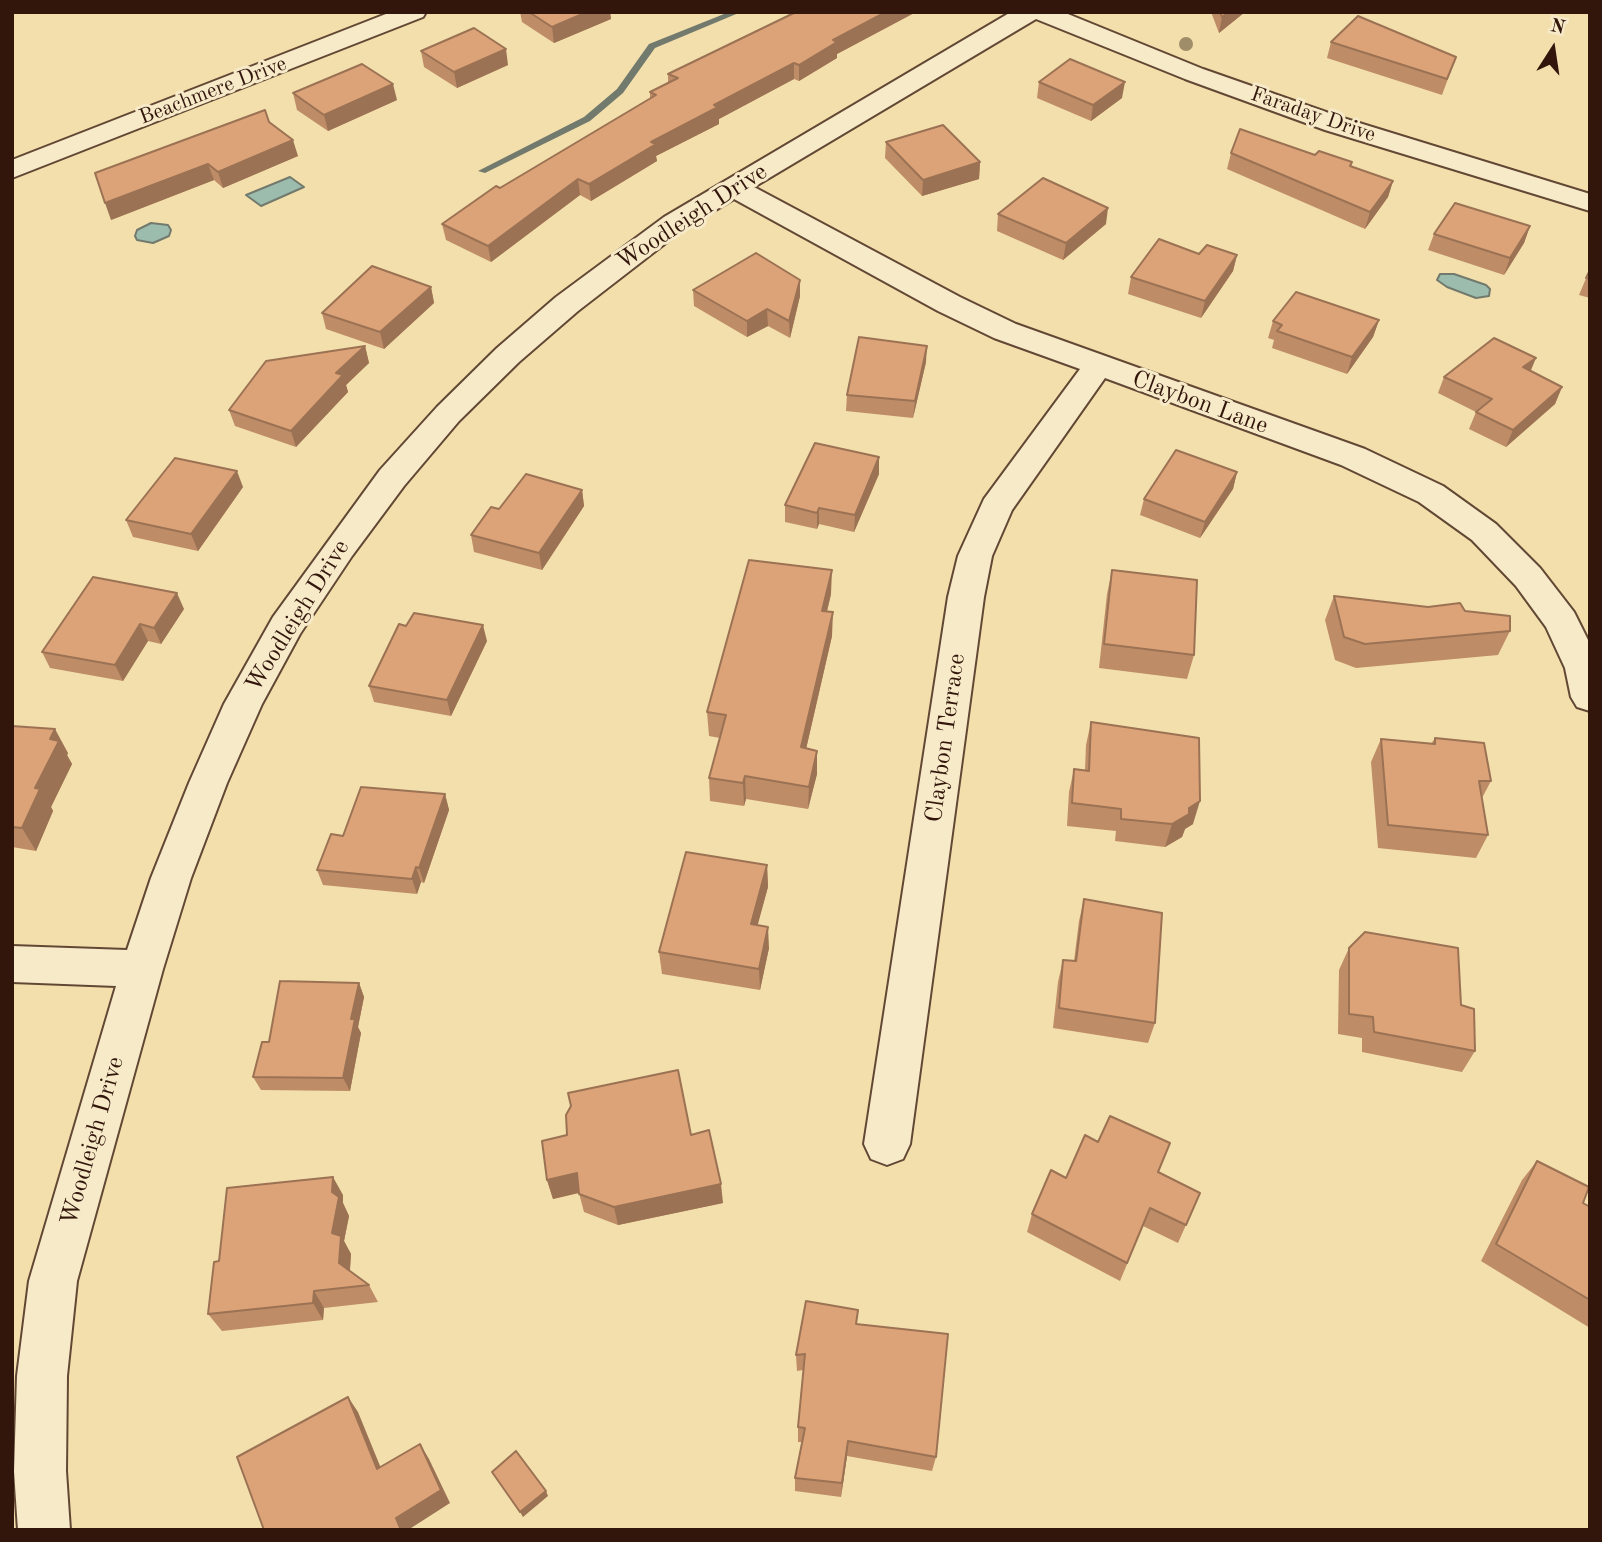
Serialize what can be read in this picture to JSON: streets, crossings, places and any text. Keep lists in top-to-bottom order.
{
  "streets": {
    "street": [
      "Beachmere Drive",
      "Faraday Drive",
      "Woodleigh Drive",
      "Claybon Lane",
      "Claybon Terrace"
    ]
  },
  "crossings": [
    ["Woodleigh Drive", "Claybon Lane"],
    ["Claybon Lane", "Claybon Terrace"]
  ],
  "north": "top"
}
